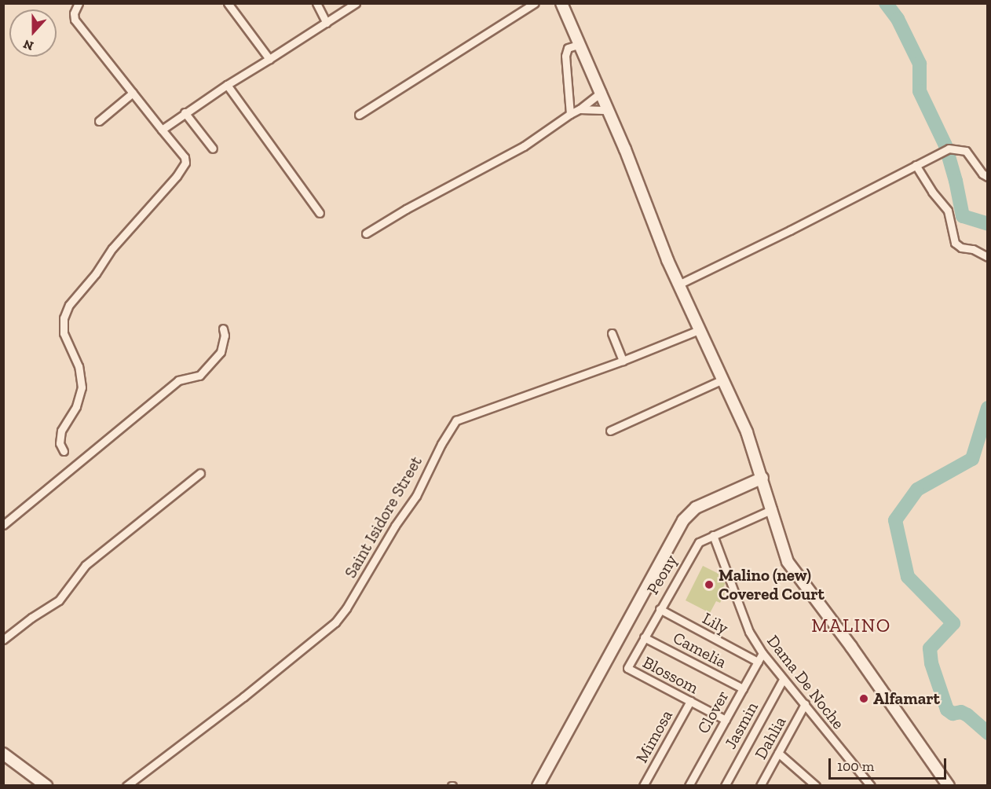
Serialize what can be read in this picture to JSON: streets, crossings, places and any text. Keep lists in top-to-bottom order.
{
  "streets": {
    "street": [
      "Saint Isidore Street",
      "Peony",
      "Lily",
      "Camelia",
      "Blossom",
      "Dama De Noche",
      "Clover",
      "Jasmin",
      "Mimosa",
      "Dahlia"
    ]
  },
  "crossings": [
    ["Peony", "Lily"],
    ["Peony", "Camelia"],
    ["Peony", "Blossom"],
    ["Peony", "Dama De Noche"],
    ["Lily", "Clover"],
    ["Camelia", "Clover"],
    ["Blossom", "Clover"],
    ["Blossom", "Mimosa"],
    ["Dama De Noche", "Clover"],
    ["Dama De Noche", "Jasmin"],
    ["Dama De Noche", "Dahlia"]
  ],
  "districts": ["MALINO"],
  "places": ["Malino (new) Covered Court", "Alfamart"],
  "scale_bar": "100 m",
  "north": "bottom"
}
